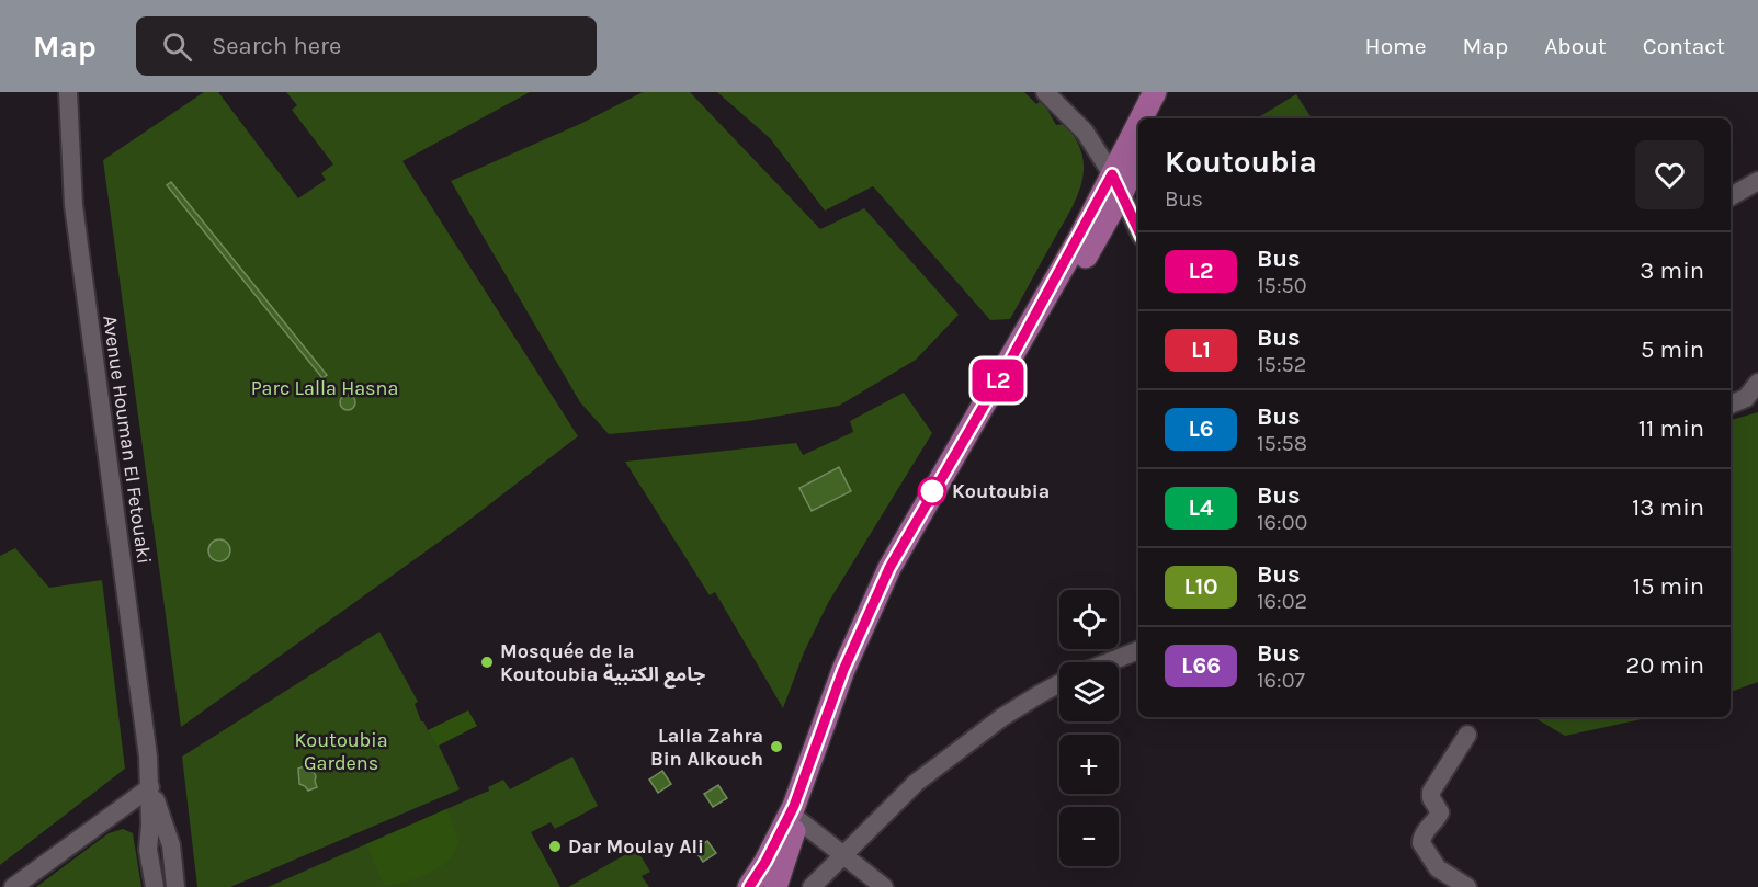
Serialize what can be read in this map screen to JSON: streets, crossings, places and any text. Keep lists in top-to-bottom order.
{
  "streets": {
    "street": ["Avenue Houman El Fetouaki"]
  },
  "parks": ["Parc Lalla Hasna", "Koutoubia Gardens"],
  "places": [
    "Koutoubia",
    "Mosquée de la Koutoubia جامع الكتبية",
    "Lalla Zahra Bin Alkouch",
    "Dar Moulay Ali"
  ],
  "lines": ["bus line L2"],
  "page": {
    "header": "Map",
    "search": "Search here",
    "nav": [
      "Home",
      "Map",
      "About",
      "Contact"
    ],
    "on_map": "L2",
    "heading": ["Koutoubia", "Bus"],
    "list": [
      {
        "mark": "L2",
        "name": "Bus",
        "note": "15:50",
        "value": "3 min"
      },
      {
        "mark": "L1",
        "name": "Bus",
        "note": "15:52",
        "value": "5 min"
      },
      {
        "mark": "L6",
        "name": "Bus",
        "note": "15:58",
        "value": "11 min"
      },
      {
        "mark": "L4",
        "name": "Bus",
        "note": "16:00",
        "value": "13 min"
      },
      {
        "mark": "L10",
        "name": "Bus",
        "note": "16:02",
        "value": "15 min"
      },
      {
        "mark": "L66",
        "name": "Bus",
        "note": "16:07",
        "value": "20 min"
      }
    ],
    "map_buttons": ["+", "−"]
  }
}
